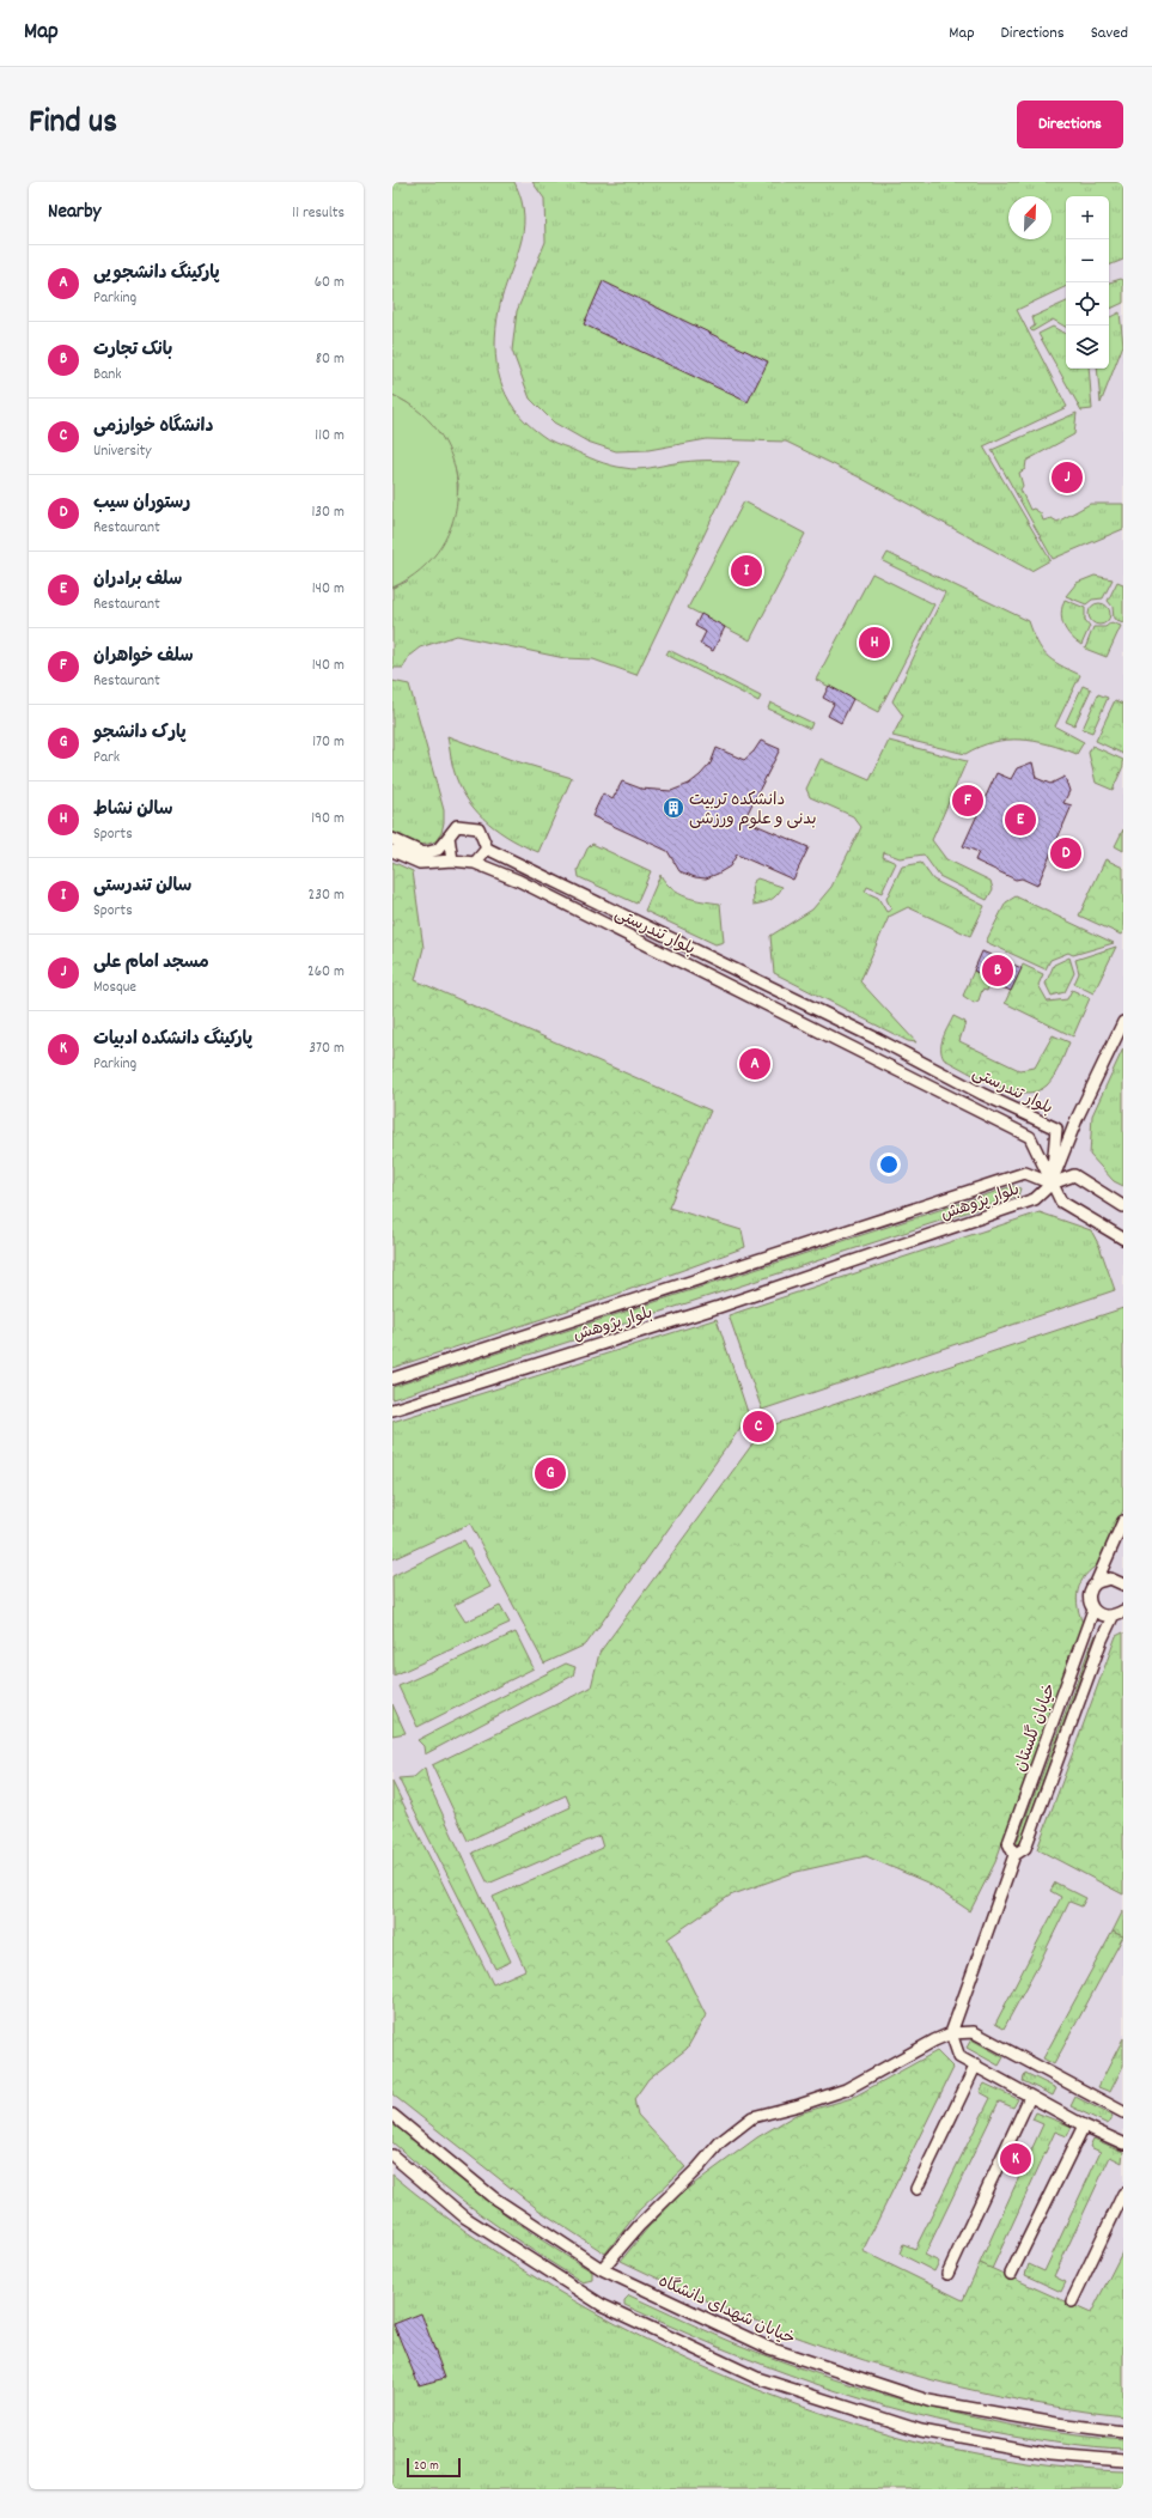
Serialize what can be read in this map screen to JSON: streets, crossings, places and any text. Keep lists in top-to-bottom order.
{
  "streets": {
    "lane": [
      "بلوار تندرستی",
      "بلوار پژوهش",
      "خیابان گلستان",
      "خیابان شهدای دانشگاه"
    ]
  },
  "crossings": [
    ["بلوار تندرستی", "بلوار پژوهش"]
  ],
  "places": {
    "building": ["دانشکده تربیت بدنی و علوم ورزشی"]
  },
  "scale_bar": "20 m",
  "north": "top right",
  "page": {
    "header": "Map",
    "nav": ["Map", "Directions", "Saved"],
    "title": "Find us",
    "buttons": "Directions",
    "heading": ["Nearby", "11 results"],
    "map_buttons": ["+", "−"],
    "list": [
      {
        "mark": "A",
        "name": "پارکینگ دانشجویی",
        "note": "Parking",
        "value": "60 m"
      },
      {
        "mark": "B",
        "name": "بانک تجارت",
        "note": "Bank",
        "value": "80 m"
      },
      {
        "mark": "C",
        "name": "دانشگاه خوارزمی",
        "note": "University",
        "value": "110 m"
      },
      {
        "mark": "D",
        "name": "رستوران سیب",
        "note": "Restaurant",
        "value": "130 m"
      },
      {
        "mark": "E",
        "name": "سلف برادران",
        "note": "Restaurant",
        "value": "140 m"
      },
      {
        "mark": "F",
        "name": "سلف خواهران",
        "note": "Restaurant",
        "value": "140 m"
      },
      {
        "mark": "G",
        "name": "پارک دانشجو",
        "note": "Park",
        "value": "170 m"
      },
      {
        "mark": "H",
        "name": "سالن نشاط",
        "note": "Sports",
        "value": "190 m"
      },
      {
        "mark": "I",
        "name": "سالن تندرستی",
        "note": "Sports",
        "value": "230 m"
      },
      {
        "mark": "J",
        "name": "مسجد امام علی",
        "note": "Mosque",
        "value": "260 m"
      },
      {
        "mark": "K",
        "name": "پارکینگ دانشکده ادبیات",
        "note": "Parking",
        "value": "370 m"
      }
    ],
    "pins": [
      "J",
      "I",
      "H",
      "F",
      "E",
      "D",
      "B",
      "A",
      "C",
      "G",
      "K"
    ],
    "scale": "20 m"
  }
}
